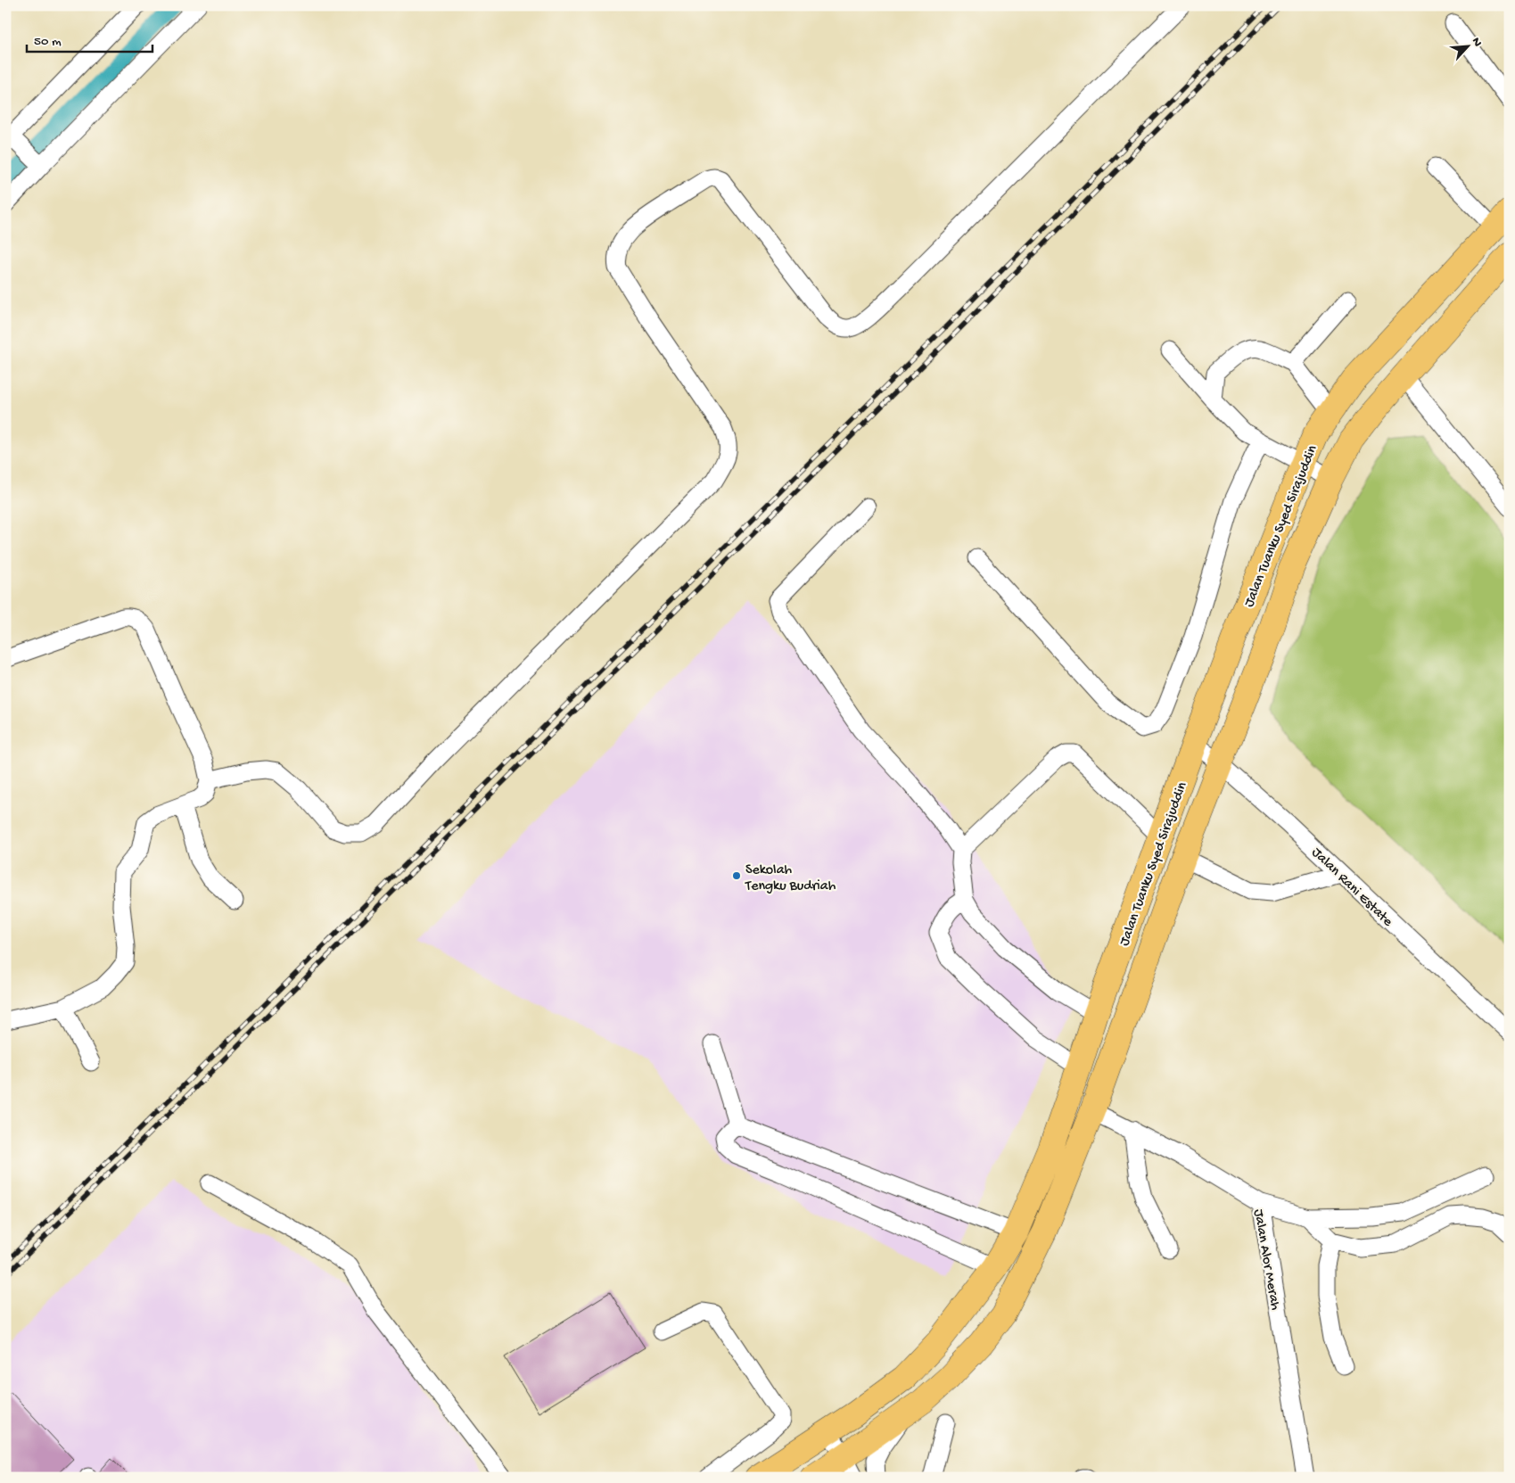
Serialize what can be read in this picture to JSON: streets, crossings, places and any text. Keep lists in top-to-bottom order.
{
  "streets": {
    "highway": ["Jalan Tuanku Syed Sirajuddin"],
    "street": ["Jalan Rani Estate", "Jalan Alor Merah"]
  },
  "crossings": [
    ["Jalan Tuanku Syed Sirajuddin", "Jalan Rani Estate"],
    ["Jalan Tuanku Syed Sirajuddin", "Jalan Alor Merah"]
  ],
  "places": ["Sekolah Tengku Budriah"],
  "scale_bar": "50 m",
  "north": "top right"
}
